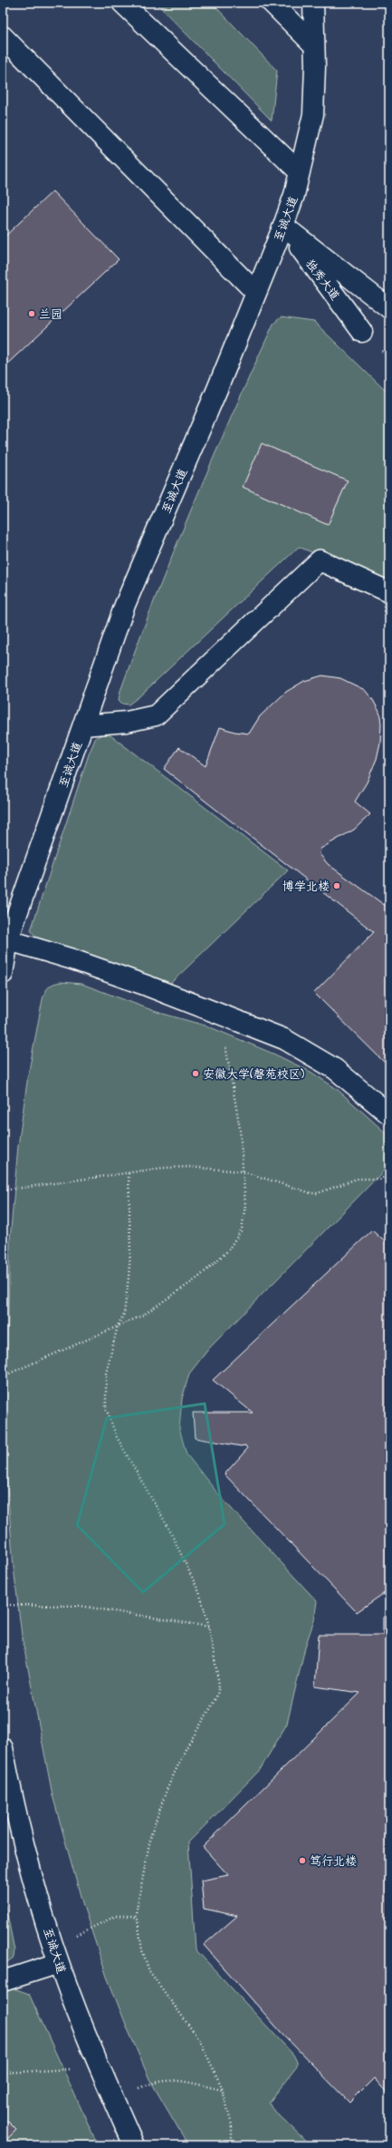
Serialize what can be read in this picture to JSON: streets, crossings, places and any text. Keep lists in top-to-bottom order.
{
  "streets": {
    "street": ["至诚大道", "独秀大道"]
  },
  "crossings": [
    ["至诚大道", "独秀大道"]
  ],
  "places": [
    "兰园",
    "博学北楼",
    "安徽大学(磬苑校区)",
    "笃行北楼"
  ]
}
